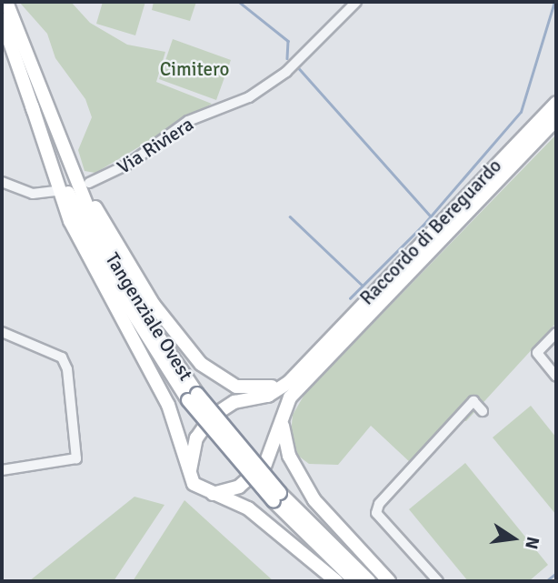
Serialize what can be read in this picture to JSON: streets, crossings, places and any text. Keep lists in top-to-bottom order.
{
  "streets": {
    "highway": ["Raccordo di Bereguardo", "Tangenziale Ovest"],
    "street": ["Via Riviera"]
  },
  "parks": ["Cimitero"],
  "north": "right"
}
